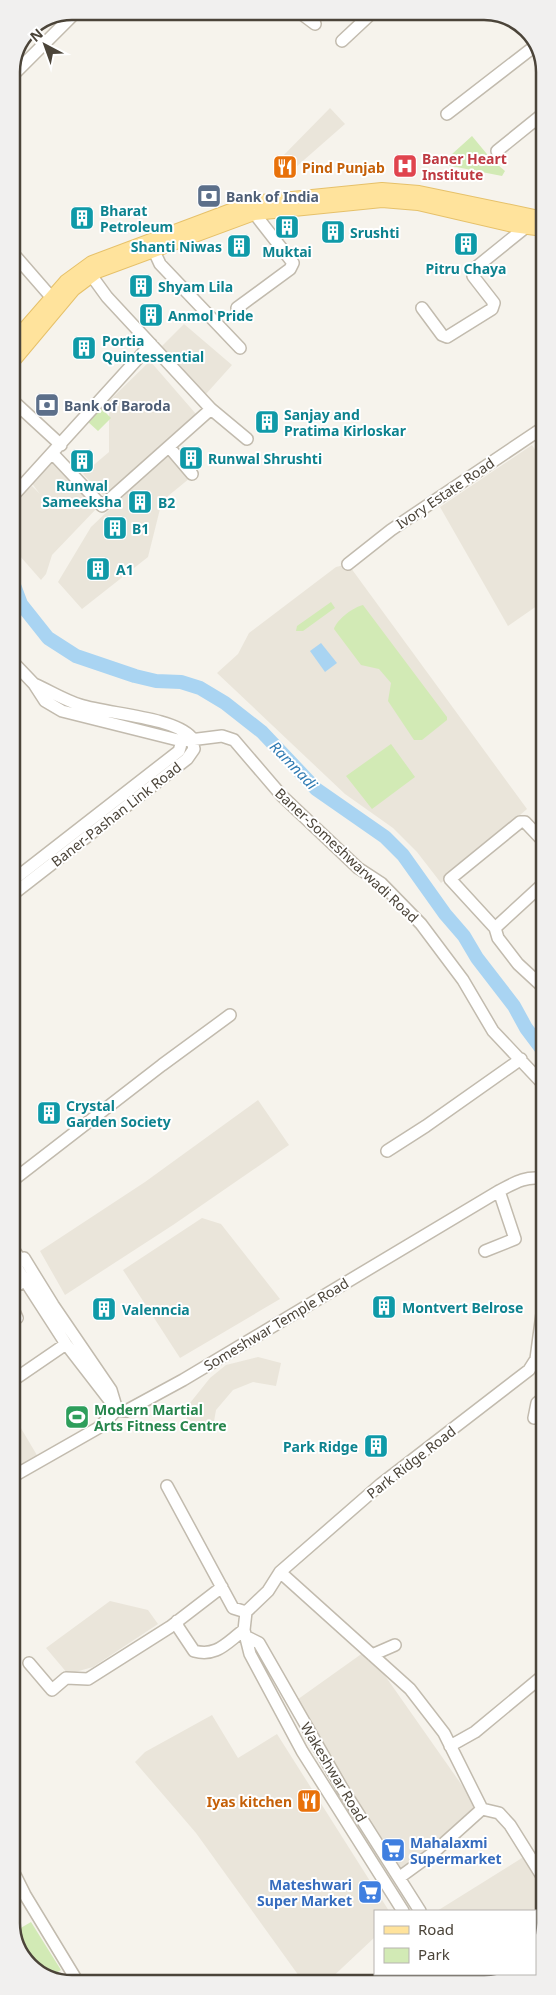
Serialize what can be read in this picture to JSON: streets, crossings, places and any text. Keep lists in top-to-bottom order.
{
  "streets": {
    "street": [
      "Ivory Estate Road",
      "Baner-Pashan Link Road",
      "Baner-Someshwarwadi Road",
      "Someshwar Temple Road",
      "Park Ridge Road",
      "Wakeshwar Road"
    ]
  },
  "crossings": [
    ["Baner-Pashan Link Road", "Baner-Someshwarwadi Road"],
    ["Park Ridge Road", "Wakeshwar Road"]
  ],
  "water": ["Ramnadi"],
  "places": {
    "hospital": ["Baner Heart Institute"],
    "restaurant": ["Pind Punjab", "Iyas kitchen"],
    "bank": ["Bank of India", "Bank of Baroda"],
    "building": [
      "Bharat Petroleum",
      "Muktai",
      "Srushti",
      "Pitru Chaya",
      "Shanti Niwas",
      "Shyam Lila",
      "Anmol Pride",
      "Portia Quintessential",
      "Sanjay and Pratima Kirloskar",
      "Runwal Shrushti",
      "Runwal Sameeksha",
      "B2",
      "B1",
      "A1",
      "Crystal Garden Society",
      "Montvert Belrose",
      "Valenncia",
      "Park Ridge"
    ],
    "sports": ["Modern Martial Arts Fitness Centre"],
    "supermarket": ["Mahalaxmi Supermarket", "Mateshwari Super Market"]
  },
  "legend": ["Road", "Park"],
  "north": "top left"
}
